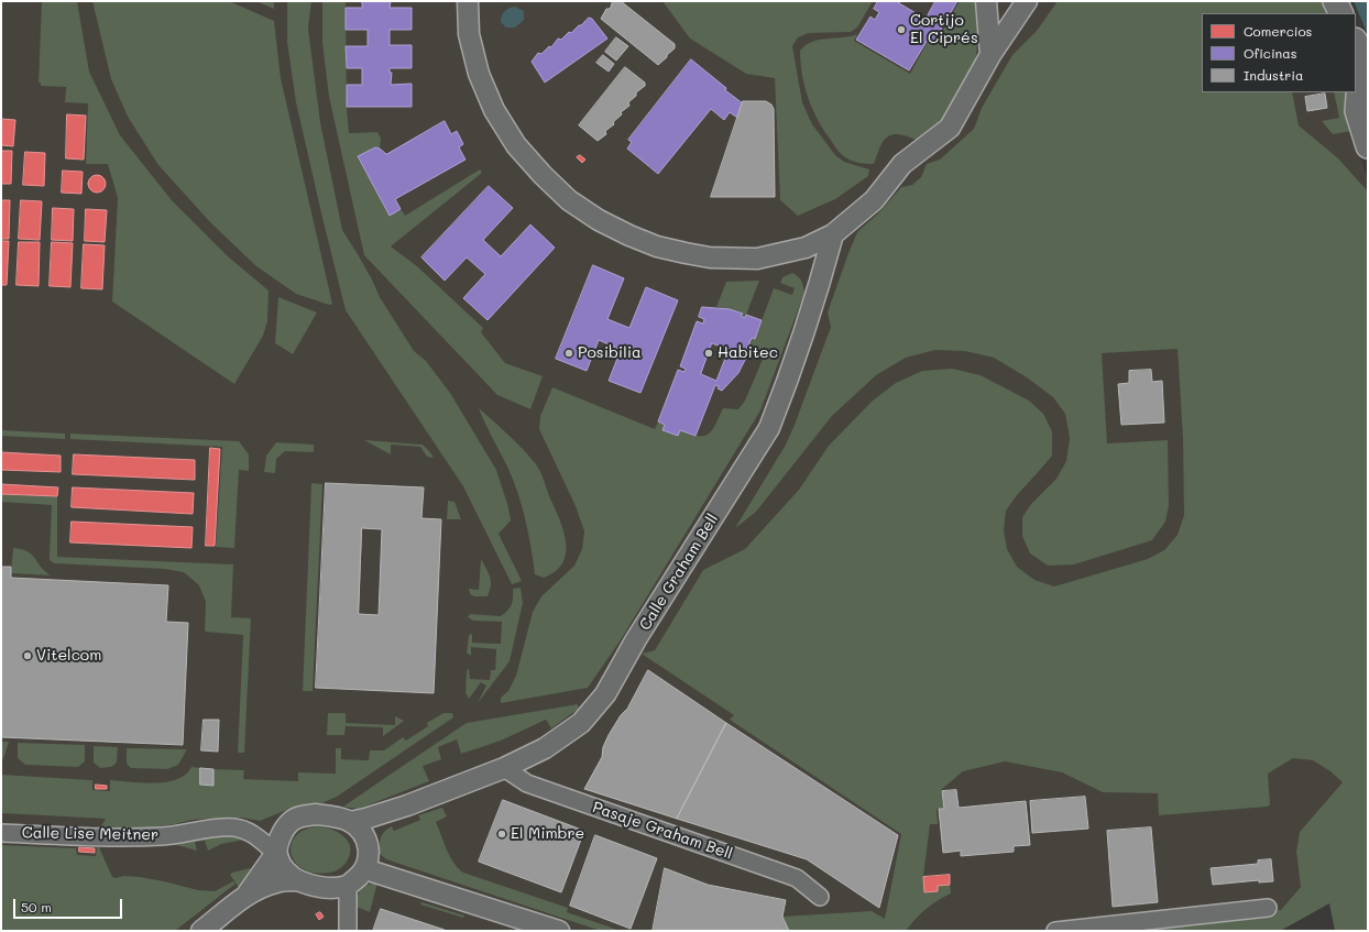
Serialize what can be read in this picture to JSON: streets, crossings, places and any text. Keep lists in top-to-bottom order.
{
  "streets": {
    "street": ["Calle Graham Bell", "Pasaje Graham Bell", "Calle Lise Meitner"]
  },
  "crossings": [
    ["Calle Graham Bell", "Pasaje Graham Bell"],
    ["Calle Graham Bell", "Calle Lise Meitner"]
  ],
  "places": [
    "Cortijo El Ciprés",
    "Posibilia",
    "Habitec",
    "Vitelcom",
    "El Mimbre"
  ],
  "legend": ["Comercios", "Oficinas", "Industria"],
  "scale_bar": "50 m"
}
